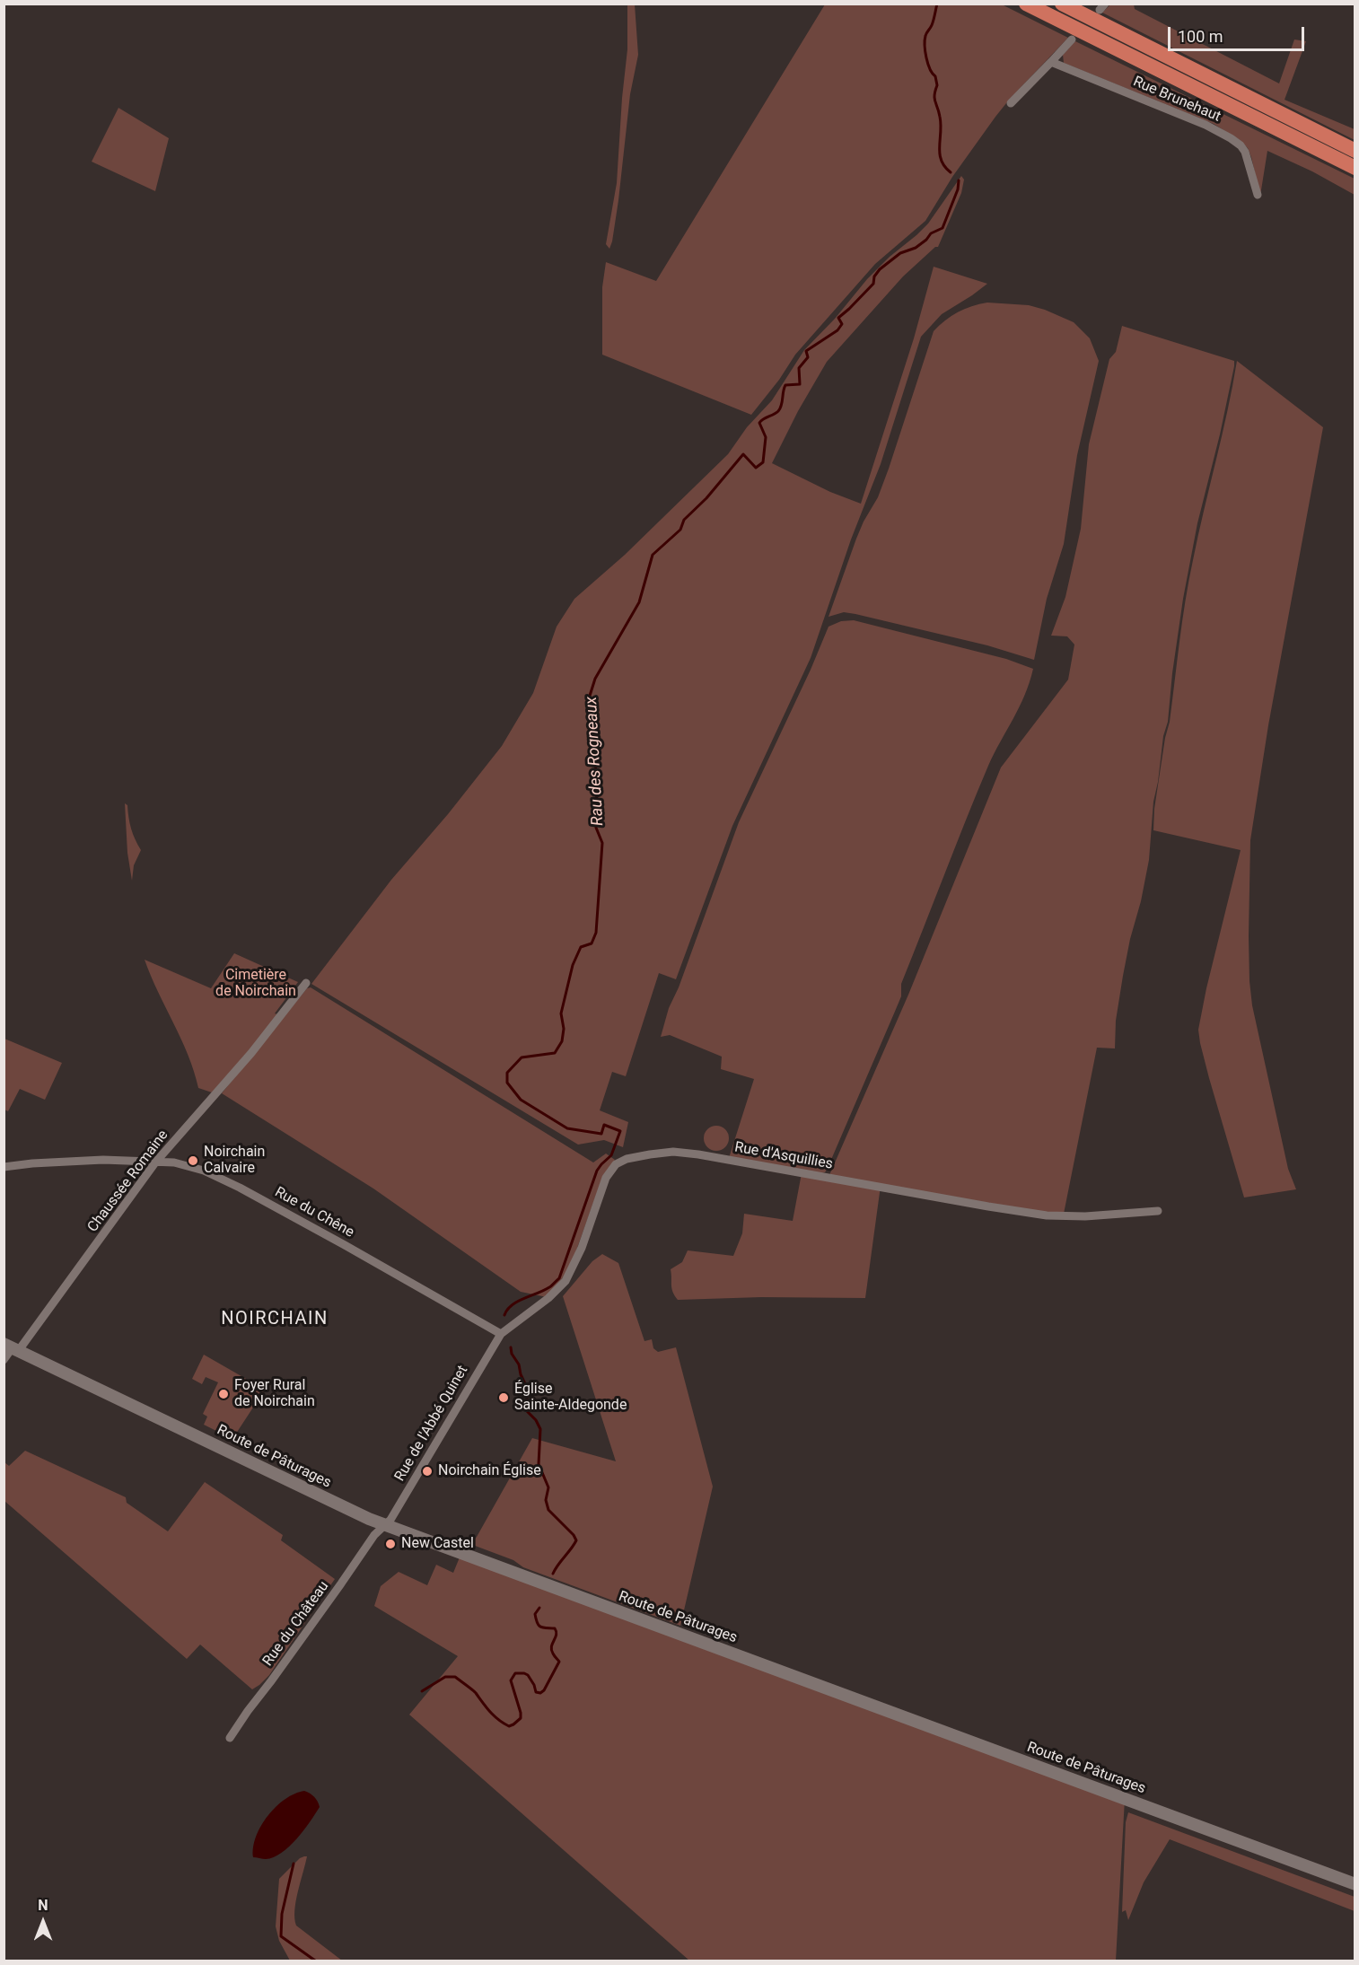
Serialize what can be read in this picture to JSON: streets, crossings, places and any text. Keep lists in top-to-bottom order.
{
  "streets": {
    "main road": ["Route de Pâturages"],
    "street": [
      "Rue Brunehaut",
      "Rue d'Asquillies",
      "Chaussée Romaine",
      "Rue du Chêne",
      "Rue de l'Abbé Quinet",
      "Rue du Château"
    ]
  },
  "crossings": [
    ["Rue d'Asquillies", "Rue du Chêne"],
    ["Rue d'Asquillies", "Rue de l'Abbé Quinet"],
    ["Chaussée Romaine", "Rue du Chêne"],
    ["Chaussée Romaine", "Route de Pâturages"],
    ["Rue du Chêne", "Rue de l'Abbé Quinet"],
    ["Rue de l'Abbé Quinet", "Route de Pâturages"],
    ["Rue de l'Abbé Quinet", "Rue du Château"],
    ["Route de Pâturages", "Rue du Château"]
  ],
  "districts": ["NOIRCHAIN"],
  "water": ["Rau des Rogneaux"],
  "parks": ["Cimetière de Noirchain"],
  "places": [
    "Noirchain Calvaire",
    "Foyer Rural de Noirchain",
    "Église Sainte-Aldegonde",
    "Noirchain Église",
    "New Castel"
  ],
  "scale_bar": "100 m",
  "north": "top"
}
